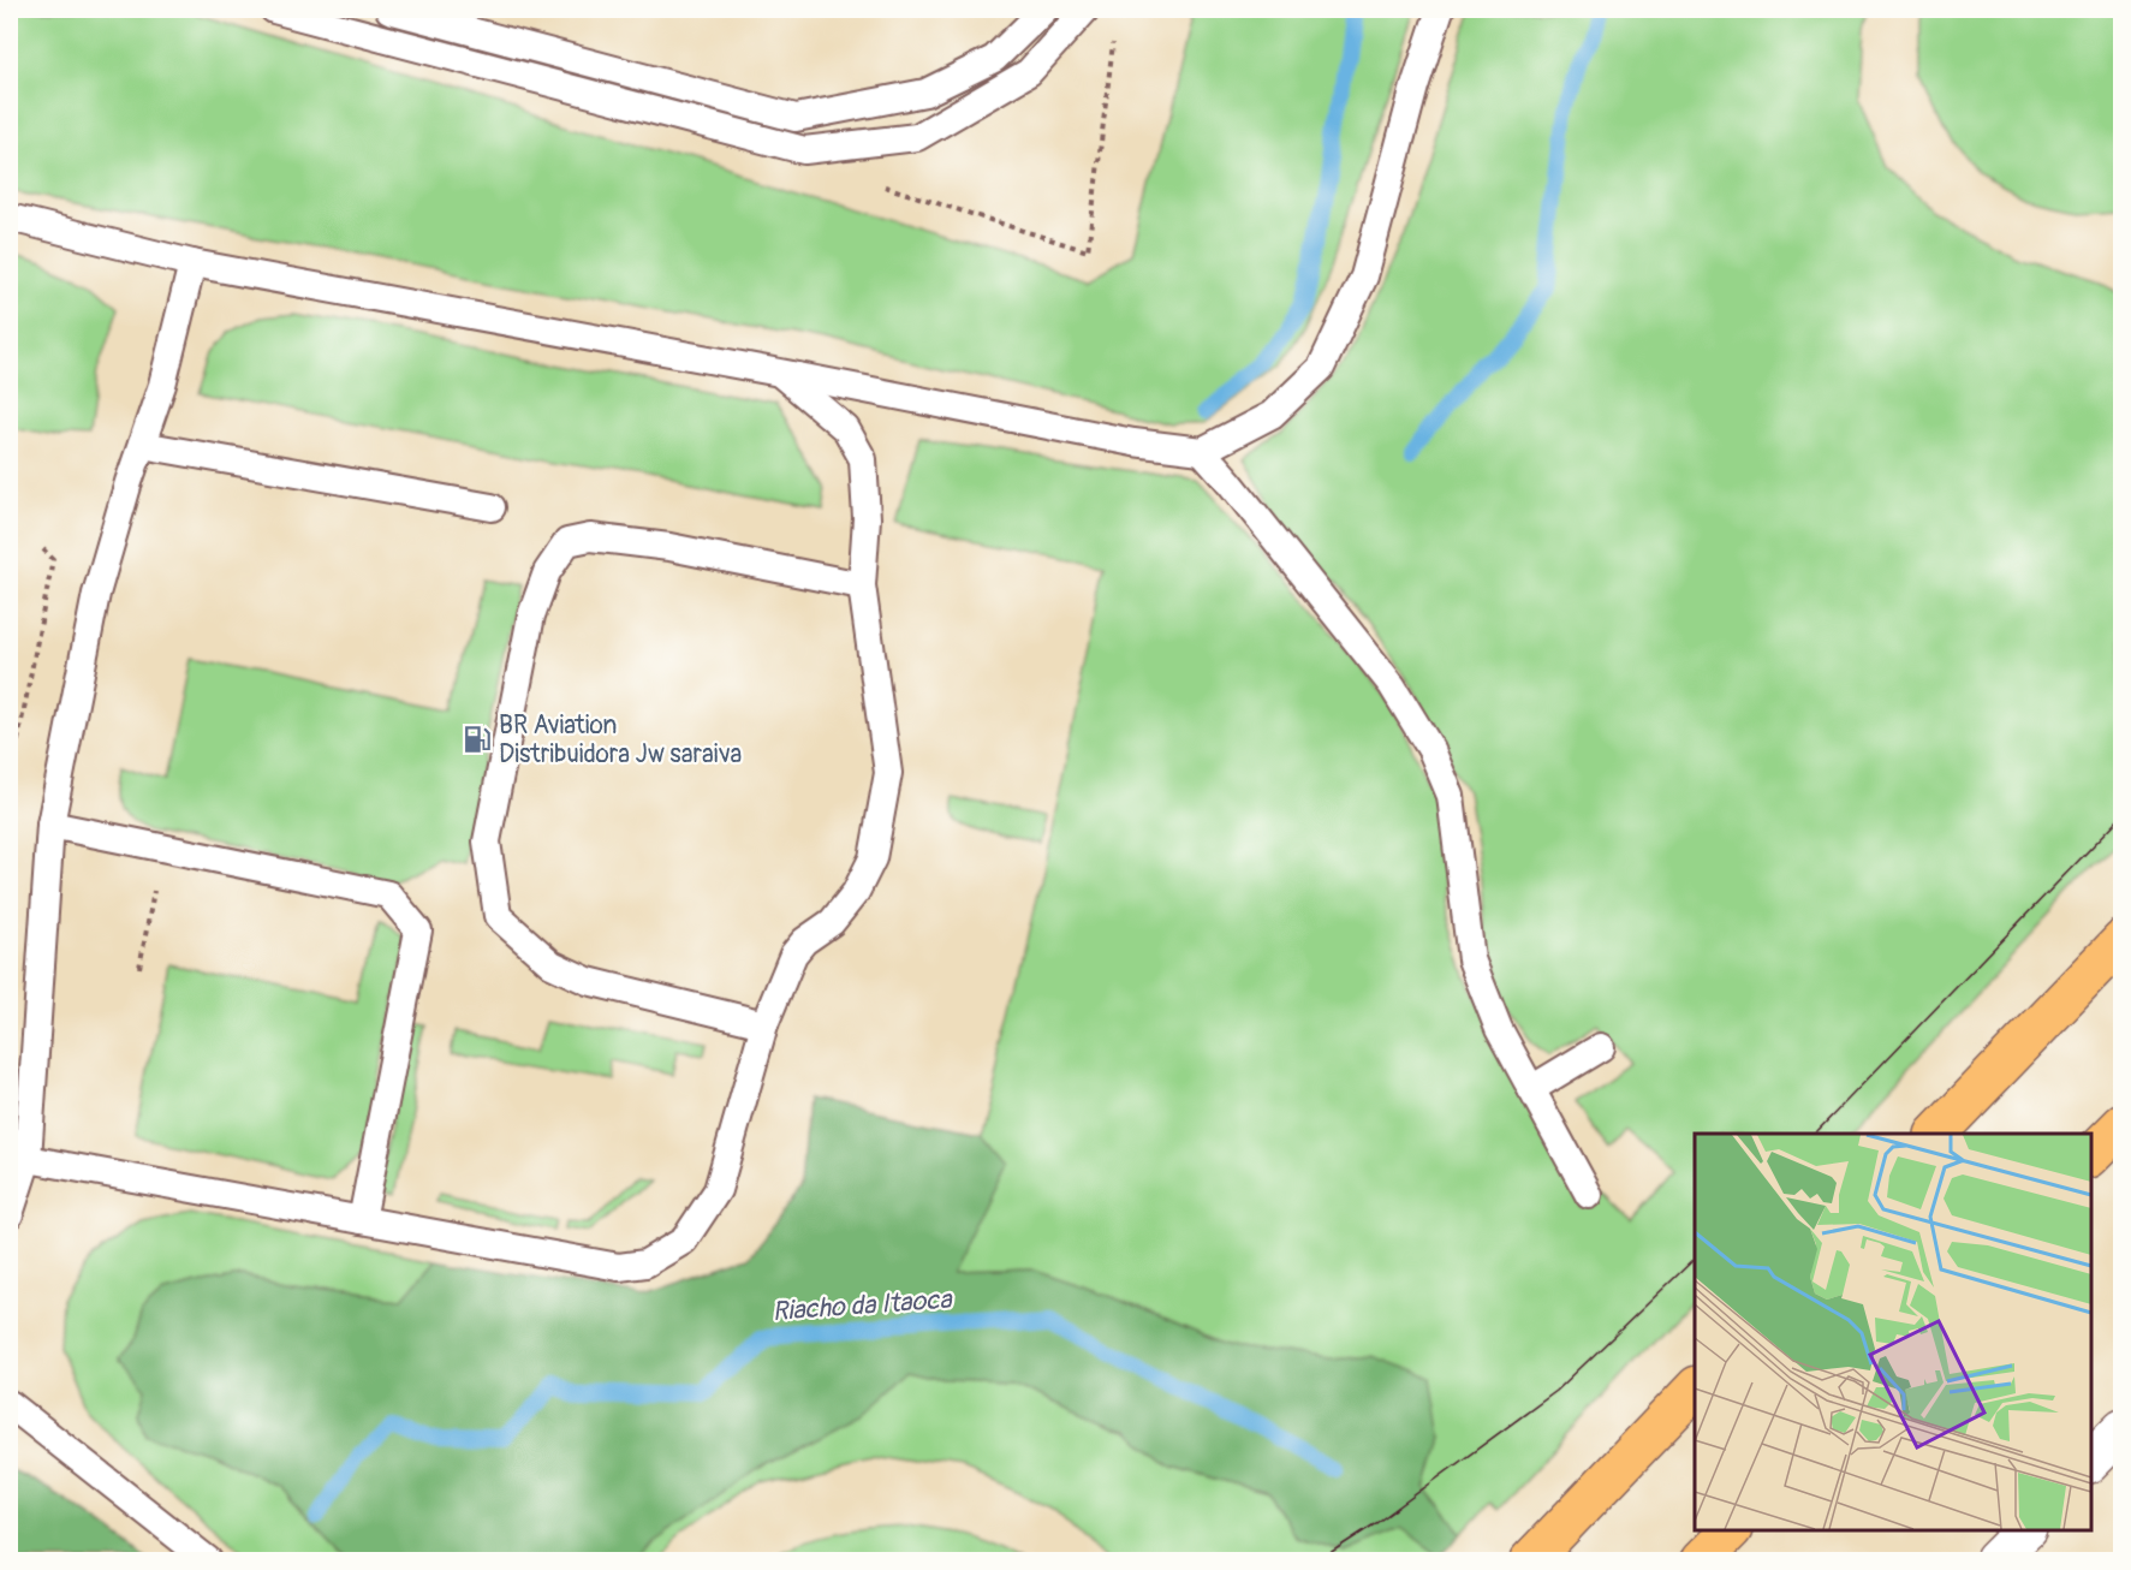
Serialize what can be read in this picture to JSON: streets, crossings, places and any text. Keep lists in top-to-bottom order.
{
  "water": ["Riacho da Itaoca"],
  "places": {
    "fuel station": ["BR Aviation Distribuidora Jw saraiva"]
  }
}
